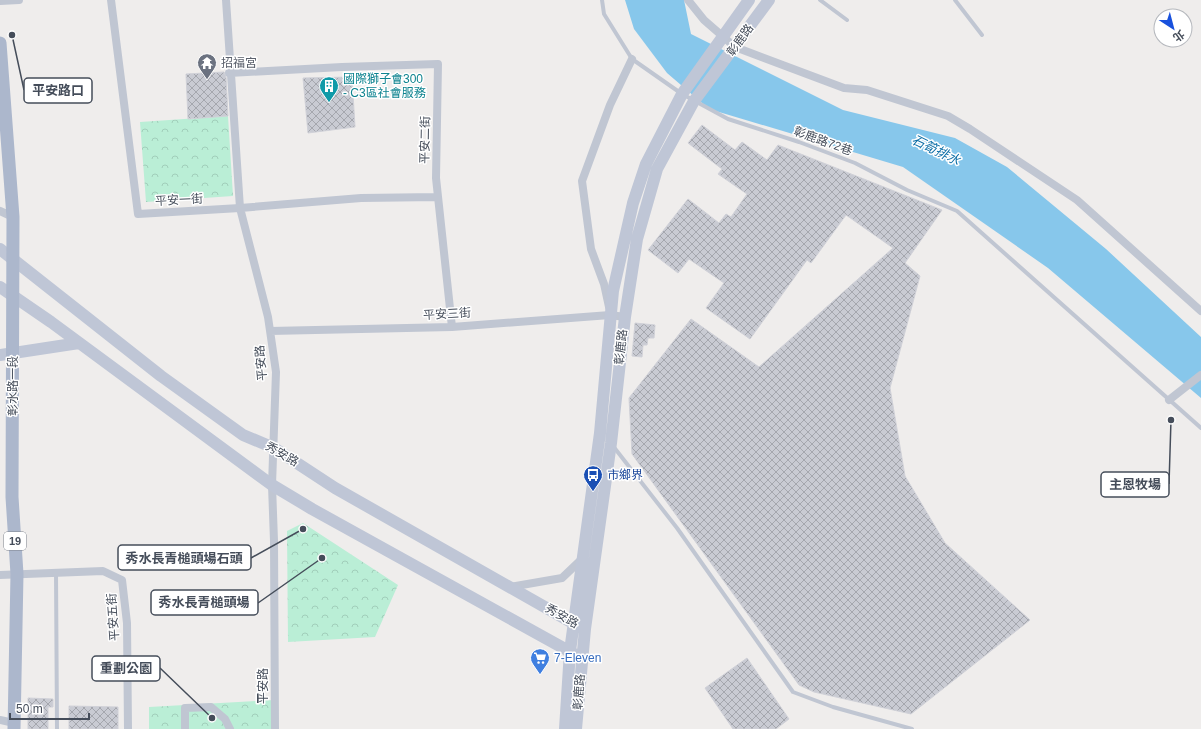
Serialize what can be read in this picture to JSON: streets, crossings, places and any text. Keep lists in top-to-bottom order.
{
  "streets": {
    "main road": [
      "彰鹿路",
      "彰水路一段",
      "秀安路",
      "19"
    ],
    "street": [
      "平安二街",
      "平安一街",
      "平安三街",
      "平安路",
      "平安五街"
    ],
    "lane": ["彰鹿路72巷"]
  },
  "crossings": [
    ["彰鹿路", "彰鹿路72巷"],
    ["彰鹿路", "平安三街"],
    ["彰鹿路", "秀安路"],
    ["平安二街", "平安一街"],
    ["平安二街", "平安三街"],
    ["平安二街", "平安路"],
    ["平安一街", "平安路"],
    ["平安三街", "平安路"],
    ["平安路", "秀安路"],
    ["彰水路一段", "秀安路"],
    ["彰水路一段", "平安五街"]
  ],
  "water": ["石筍排水"],
  "places": {
    "other": [
      "平安路口",
      "主恩牧場",
      "秀水長青槌頭場石頭",
      "秀水長青槌頭場",
      "重劃公園"
    ],
    "temple": ["招福宮"],
    "building": ["國際獅子會300 - C3區社會服務"],
    "bus stop": ["市鄉界"],
    "supermarket": ["7-Eleven"]
  },
  "scale_bar": "50 m",
  "north": "bottom right"
}
